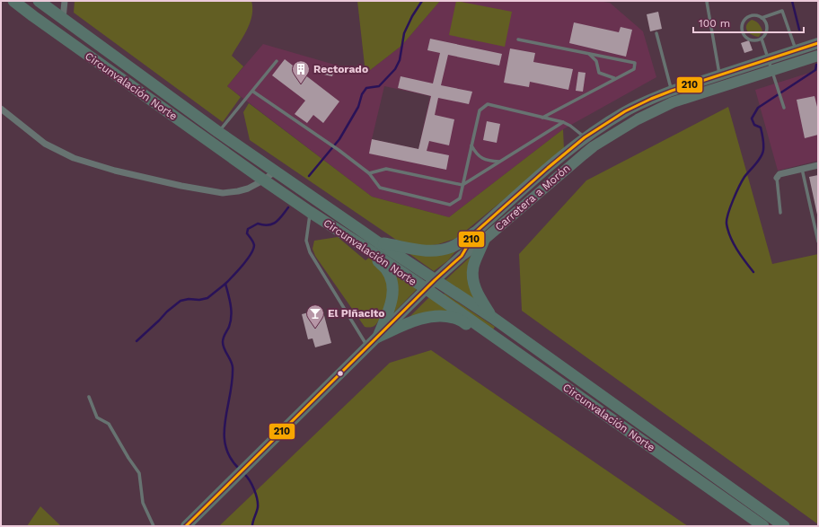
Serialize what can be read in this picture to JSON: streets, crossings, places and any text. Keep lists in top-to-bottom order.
{
  "streets": {
    "highway": ["Circunvalación Norte"],
    "main road": ["Carretera a Morón"]
  },
  "crossings": [
    ["Circunvalación Norte", "Carretera a Morón"]
  ],
  "places": {
    "building": ["Rectorado"],
    "bar": ["El Piñacito"]
  },
  "lines": ["transit line 210"],
  "scale_bar": "100 m"
}
